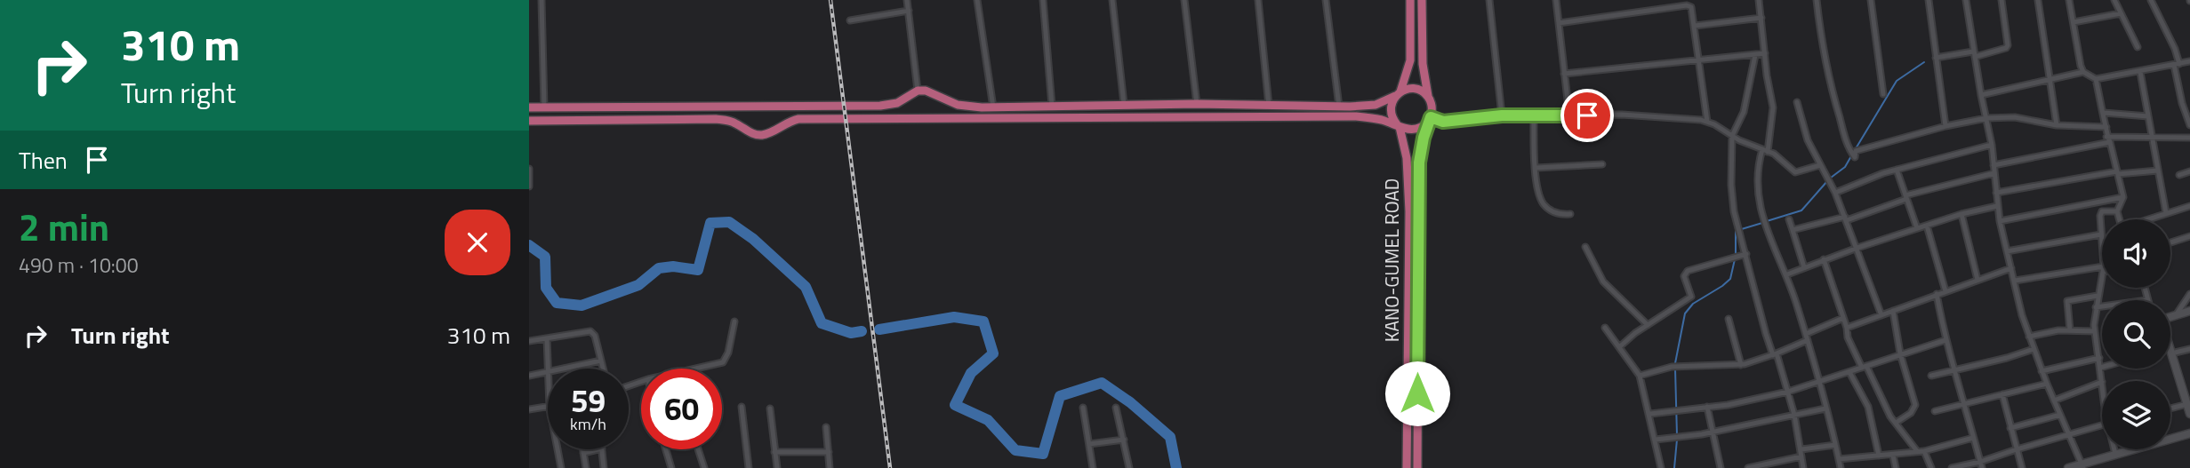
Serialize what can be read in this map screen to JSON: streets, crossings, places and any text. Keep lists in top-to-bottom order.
{
  "streets": {
    "main road": ["KANO-GUMEL ROAD"]
  },
  "page": {
    "turn": ["310 m", "Turn right"],
    "then": "Then",
    "heading": ["2 min", "490 m · 10:00"],
    "list": [
      {
        "name": "Turn right",
        "value": "310 m"
      }
    ],
    "speed": "59 km/h",
    "limit": "60"
  }
}
